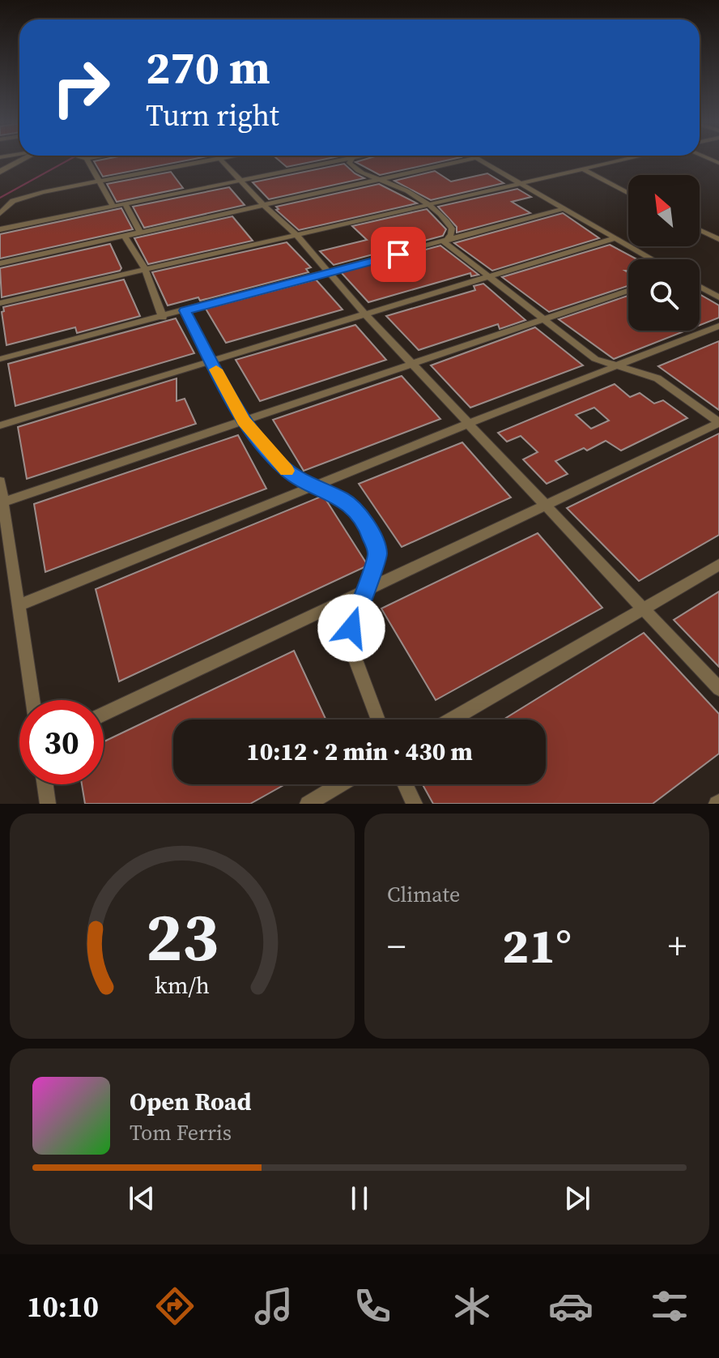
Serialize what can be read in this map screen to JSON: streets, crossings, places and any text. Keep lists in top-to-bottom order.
{
  "north": "top left",
  "page": {
    "turn": ["270 m", "Turn right"],
    "limit": "30",
    "trip": "10:12 · 2 min · 430 m",
    "tile": "Climate",
    "heat": ["−", "21°", "+"],
    "song": ["Open Road", "Tom Ferris"],
    "tabs": "10:10",
    "gauge": ["23", "km/h"]
  }
}
